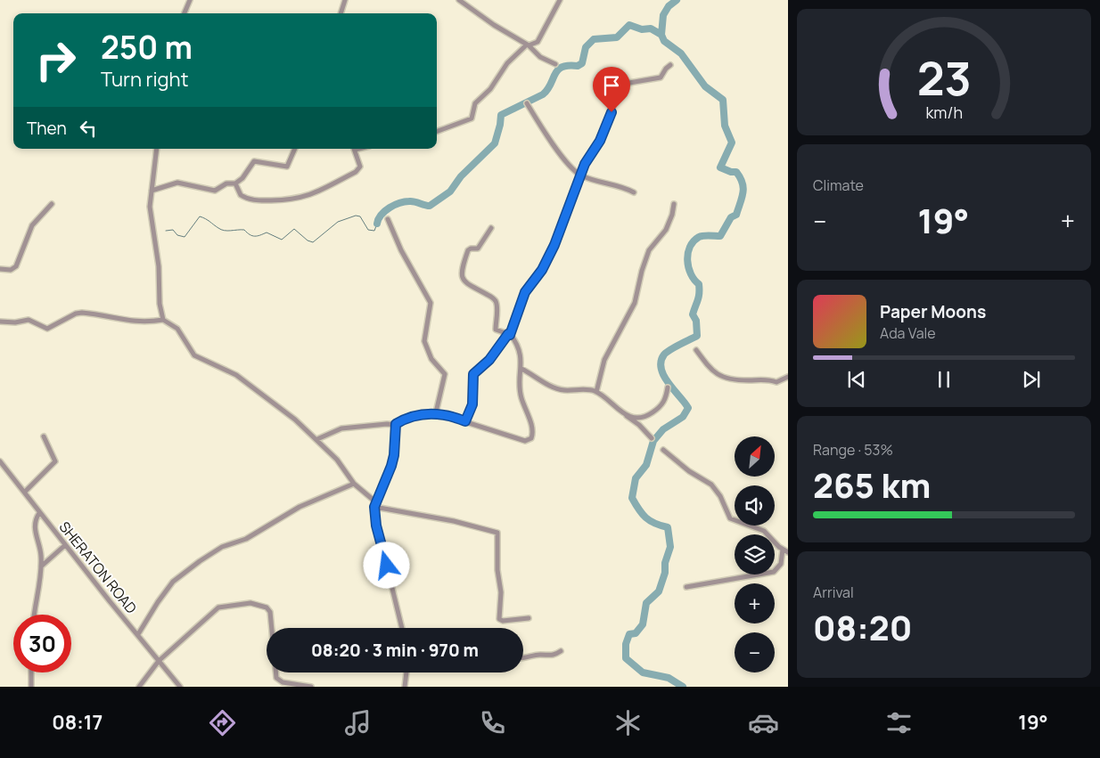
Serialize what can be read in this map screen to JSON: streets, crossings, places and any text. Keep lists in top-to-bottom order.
{
  "streets": {
    "street": ["SHERATON ROAD"]
  },
  "north": "top right",
  "page": {
    "turn": ["250 m", "Turn right"],
    "then": "Then",
    "tile": [
      "Climate",
      ["Range · 53%", "265 km"],
      ["Arrival", "08:20"]
    ],
    "heat": ["−", "19°", "+"],
    "song": ["Paper Moons", "Ada Vale"],
    "map_buttons": ["+", "−"],
    "limit": "30",
    "trip": "08:20 · 3 min · 970 m",
    "tabs": ["08:17", "19°"],
    "gauge": ["23", "km/h"]
  }
}
